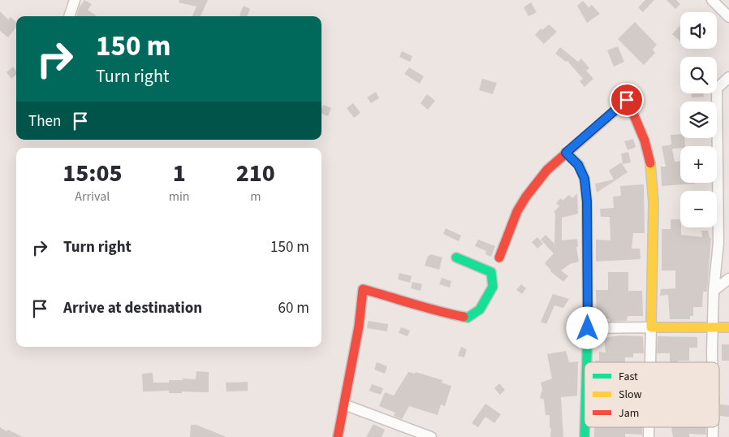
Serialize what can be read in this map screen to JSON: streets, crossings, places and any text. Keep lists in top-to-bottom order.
{
  "legend": ["Fast", "Slow", "Jam"],
  "page": {
    "map_buttons": ["+", "−"],
    "turn": ["150 m", "Turn right"],
    "then": "Then",
    "eta": [
      "15:05",
      "Arrival",
      "1",
      "min",
      "210",
      "m"
    ],
    "list": [
      {
        "name": "Turn right",
        "value": "150 m"
      },
      {
        "name": "Arrive at destination",
        "value": "60 m"
      }
    ]
  }
}
